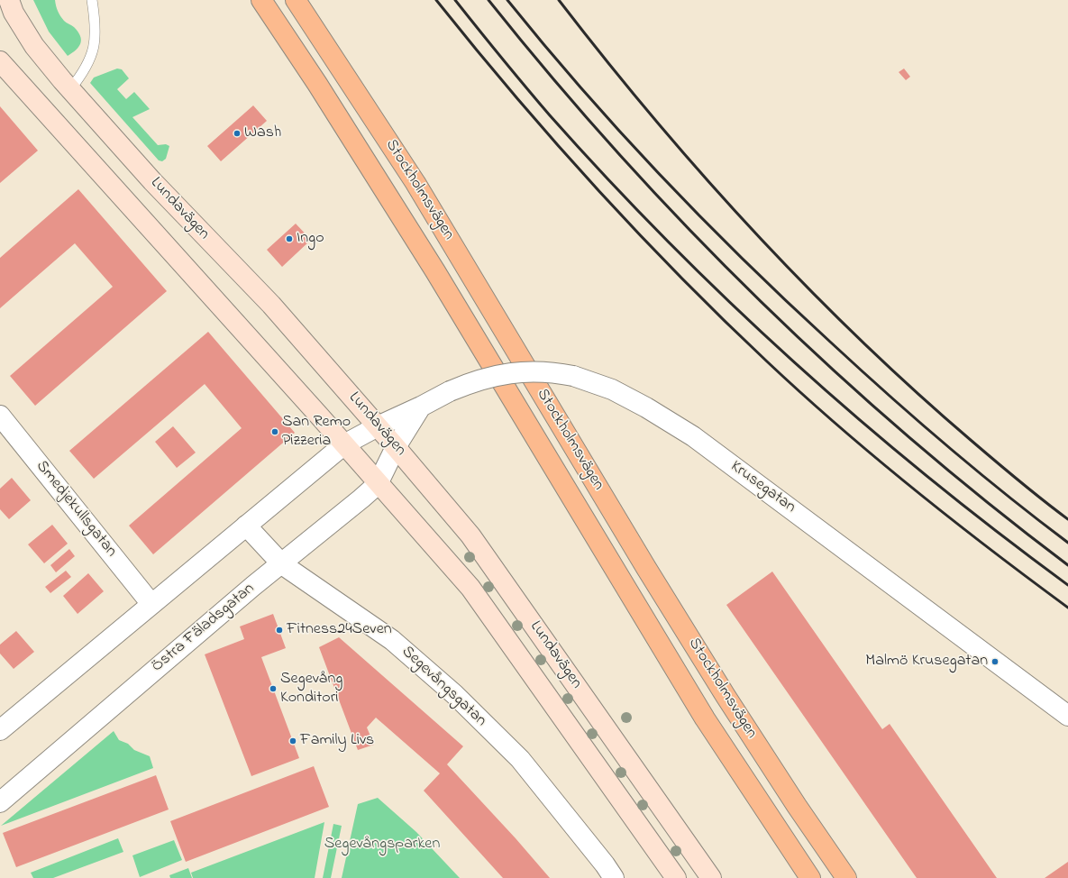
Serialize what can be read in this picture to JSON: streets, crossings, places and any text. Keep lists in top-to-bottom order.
{
  "streets": {
    "highway": ["Stockholmsvägen"],
    "main road": ["Lundavägen"],
    "street": [
      "Krusegatan",
      "Smedjekullsgatan",
      "Östra Fäladsgatan",
      "Segevångsgatan"
    ]
  },
  "crossings": [
    ["Lundavägen", "Krusegatan"],
    ["Lundavägen", "Östra Fäladsgatan"],
    ["Östra Fäladsgatan", "Segevångsgatan"]
  ],
  "parks": ["Segevångsparken"],
  "places": [
    "Wash",
    "Ingo",
    "San Remo Pizzeria",
    "Fitness24Seven",
    "Malmö Krusegatan",
    "Segevång Konditori",
    "Family Livs"
  ]
}
